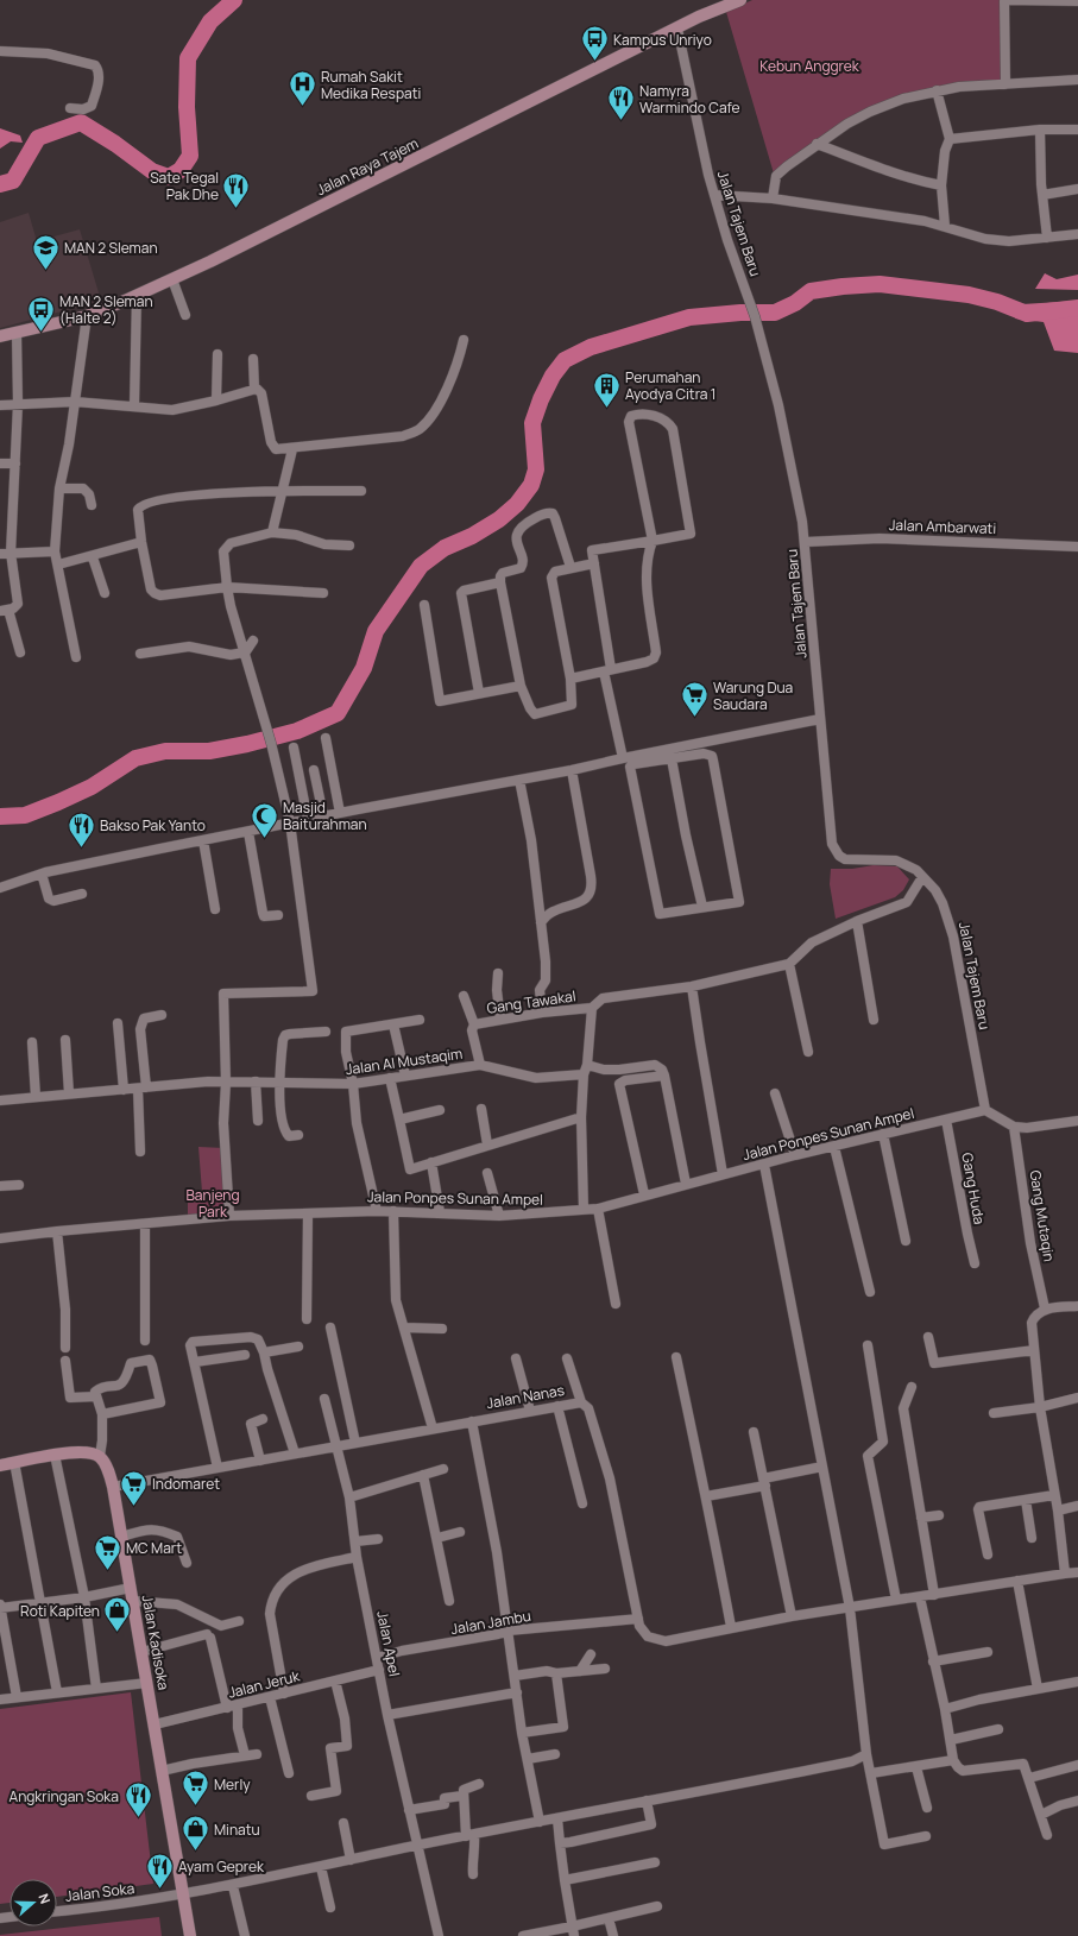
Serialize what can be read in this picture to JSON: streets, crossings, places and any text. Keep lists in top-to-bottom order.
{
  "streets": {
    "main road": ["Jalan Raya Tajem", "Jalan Kadisoka"],
    "street": [
      "Jalan Tajem Baru",
      "Jalan Ambarwati",
      "Gang Tawakal",
      "Jalan Al Mustaqim",
      "Jalan Ponpes Sunan Ampel",
      "Gang Huda",
      "Gang Mutaqin",
      "Jalan Nanas",
      "Jalan Jambu",
      "Jalan Apel",
      "Jalan Jeruk",
      "Jalan Soka"
    ]
  },
  "crossings": [
    ["Jalan Raya Tajem", "Jalan Tajem Baru"],
    ["Jalan Tajem Baru", "Jalan Ambarwati"],
    ["Jalan Tajem Baru", "Jalan Ponpes Sunan Ampel"],
    ["Jalan Ponpes Sunan Ampel", "Gang Huda"],
    ["Jalan Nanas", "Jalan Jambu"],
    ["Jalan Nanas", "Jalan Kadisoka"],
    ["Jalan Nanas", "Jalan Apel"],
    ["Jalan Jambu", "Jalan Apel"],
    ["Jalan Kadisoka", "Jalan Jeruk"],
    ["Jalan Kadisoka", "Jalan Soka"],
    ["Jalan Apel", "Jalan Jeruk"],
    ["Jalan Apel", "Jalan Soka"]
  ],
  "parks": ["Kebun Anggrek", "Banjeng Park"],
  "places": {
    "bus stop": ["Kampus Unriyo", "MAN 2 Sleman (Halte 2)"],
    "hospital": ["Rumah Sakit Medika Respati"],
    "restaurant": [
      "Namyra Warmindo Cafe",
      "Sate Tegal Pak Dhe",
      "Bakso Pak Yanto",
      "Angkringan Soka",
      "Ayam Geprek"
    ],
    "school or university": ["MAN 2 Sleman"],
    "building": ["Perumahan Ayodya Citra 1"],
    "supermarket": [
      "Warung Dua Saudara",
      "Indomaret",
      "MC Mart",
      "Merly"
    ],
    "mosque": ["Masjid Baiturahman"],
    "shop": ["Roti Kapiten", "Minatu"]
  },
  "north": "right"
}
